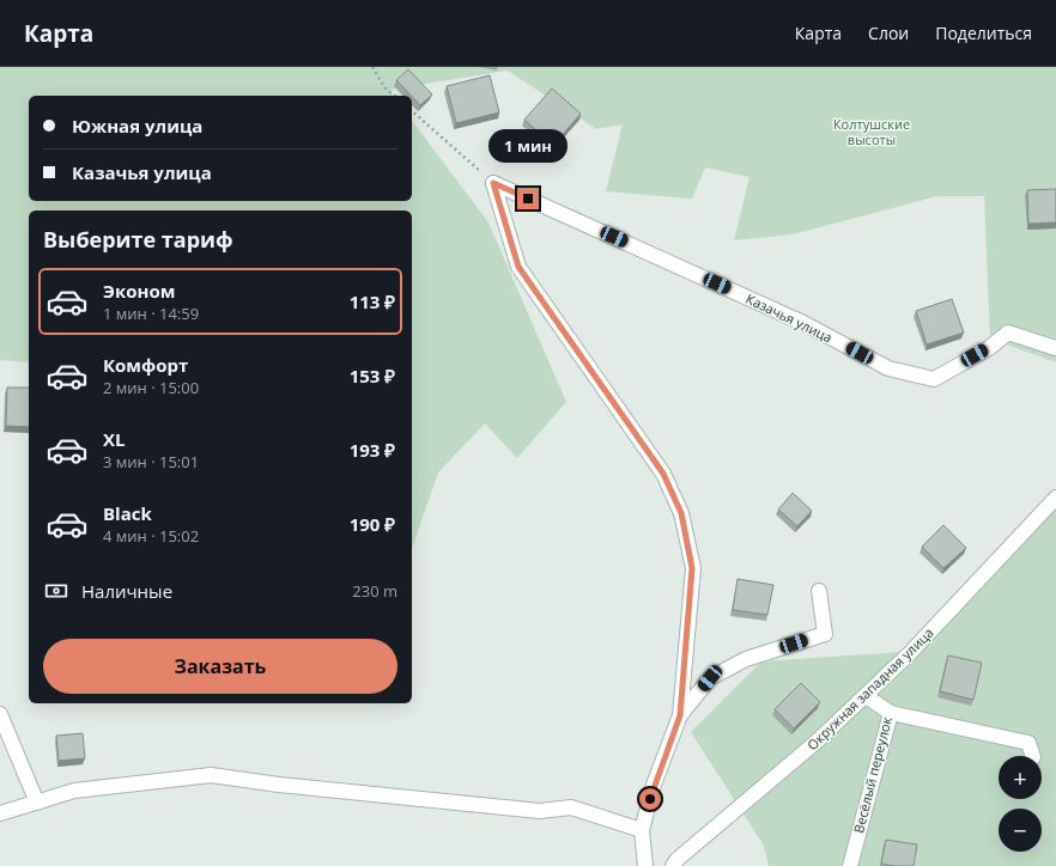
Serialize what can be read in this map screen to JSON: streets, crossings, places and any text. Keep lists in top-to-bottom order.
{
  "streets": {
    "street": ["Казачья улица", "Окружная западная улица", "Весёлый переулок"]
  },
  "crossings": [
    ["Окружная западная улица", "Весёлый переулок"]
  ],
  "parks": ["Колтушские высоты"],
  "page": {
    "header": "Карта",
    "nav": ["Карта", "Слои", "Поделиться"],
    "banner": ["Южная улица", "Казачья улица"],
    "bubble": "1 мин",
    "heading": "Выберите тариф",
    "list": [
      {
        "name": "Эконом",
        "note": "1 мин · 14:59",
        "value": "113 ₽"
      },
      {
        "name": "Комфорт",
        "note": "2 мин · 15:00",
        "value": "153 ₽"
      },
      {
        "name": "XL",
        "note": "3 мин · 15:01",
        "value": "193 ₽"
      },
      {
        "name": "Black",
        "note": "4 мин · 15:02",
        "value": "190 ₽"
      }
    ],
    "pay": ["Наличные", "230 m"],
    "buttons": "Заказать",
    "map_buttons": ["+", "−"]
  }
}
